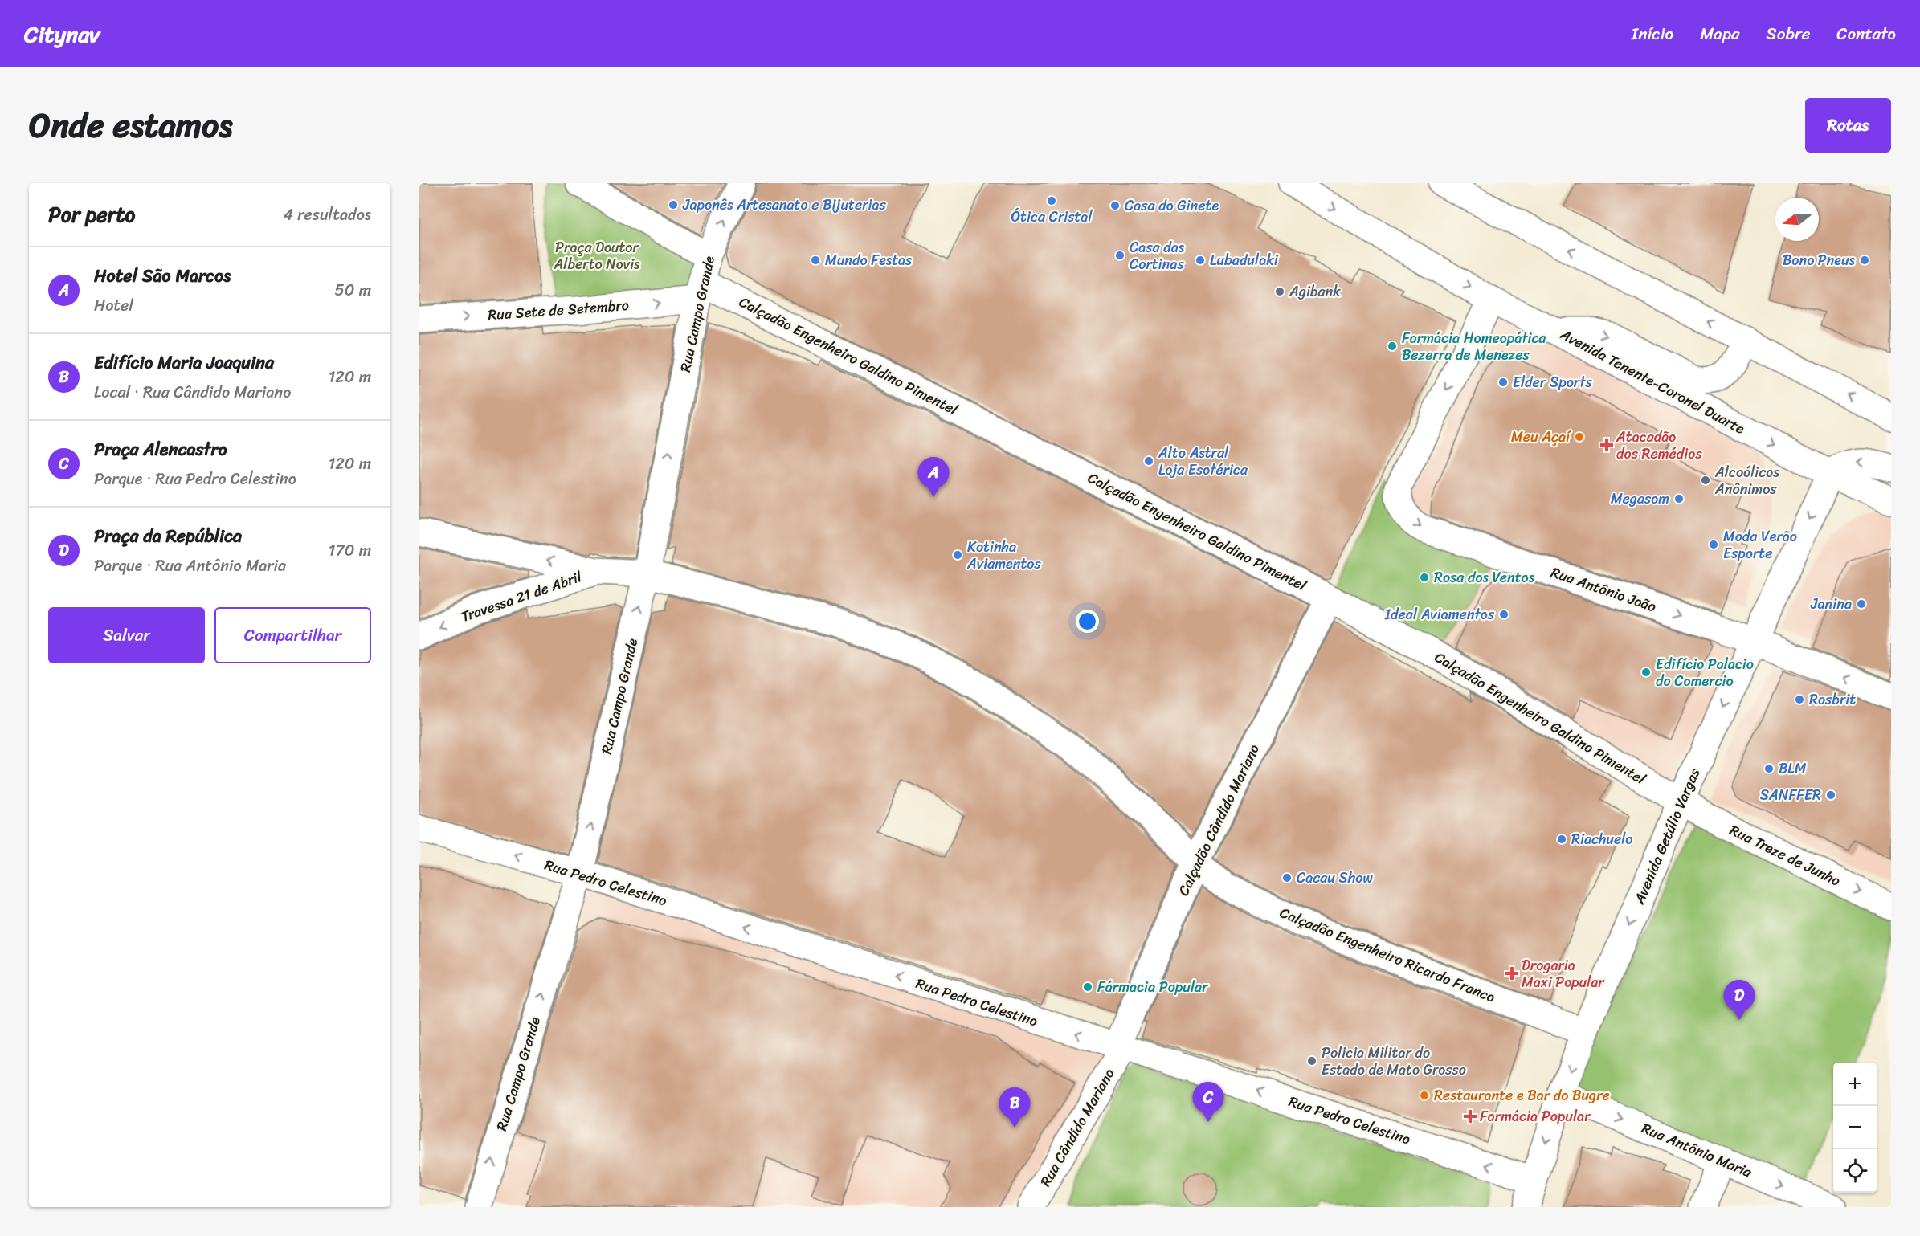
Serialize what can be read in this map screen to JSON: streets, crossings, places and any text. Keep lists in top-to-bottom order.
{
  "streets": {
    "street": [
      "Rua Sete de Setembro",
      "Rua Campo Grande",
      "Calçadão Engenheiro Galdino Pimentel",
      "Avenida Tenente-Coronel Duarte",
      "Rua Antônio João",
      "Travessa 21 de Abril",
      "Calçadão Cândido Mariano",
      "Avenida Getúlio Vargas",
      "Rua Treze de Junho",
      "Rua Pedro Celestino",
      "Calçadão Engenheiro Ricardo Franco",
      "Rua Cândido Mariano",
      "Rua Antônio Maria"
    ]
  },
  "crossings": [
    ["Rua Sete de Setembro", "Rua Campo Grande"],
    ["Rua Sete de Setembro", "Calçadão Engenheiro Galdino Pimentel"],
    ["Rua Campo Grande", "Calçadão Engenheiro Galdino Pimentel"],
    ["Rua Campo Grande", "Rua Pedro Celestino"],
    ["Rua Campo Grande", "Calçadão Engenheiro Ricardo Franco"],
    ["Calçadão Engenheiro Galdino Pimentel", "Calçadão Cândido Mariano"],
    ["Calçadão Engenheiro Galdino Pimentel", "Avenida Getúlio Vargas"],
    ["Calçadão Engenheiro Galdino Pimentel", "Rua Treze de Junho"],
    ["Avenida Tenente-Coronel Duarte", "Rua Antônio João"],
    ["Avenida Tenente-Coronel Duarte", "Avenida Getúlio Vargas"],
    ["Rua Antônio João", "Avenida Getúlio Vargas"],
    ["Travessa 21 de Abril", "Calçadão Engenheiro Ricardo Franco"],
    ["Calçadão Cândido Mariano", "Rua Pedro Celestino"],
    ["Calçadão Cândido Mariano", "Calçadão Engenheiro Ricardo Franco"],
    ["Calçadão Cândido Mariano", "Rua Cândido Mariano"],
    ["Avenida Getúlio Vargas", "Rua Treze de Junho"],
    ["Avenida Getúlio Vargas", "Rua Pedro Celestino"],
    ["Avenida Getúlio Vargas", "Calçadão Engenheiro Ricardo Franco"],
    ["Avenida Getúlio Vargas", "Rua Antônio Maria"],
    ["Rua Pedro Celestino", "Rua Cândido Mariano"]
  ],
  "one_way": [
    "Rua Sete de Setembro",
    "Rua Campo Grande",
    "Travessa 21 de Abril",
    "Avenida Getúlio Vargas",
    "Rua Treze de Junho",
    "Rua Pedro Celestino",
    "Rua Antônio Maria"
  ],
  "parks": ["Praça Doutor Alberto Novis"],
  "places": {
    "other": [
      "Ótica Cristal",
      "Japonês Artesanato e Bijuterias",
      "Casa do Ginete",
      "Casa das Cortinas",
      "Mundo Festas",
      "Lubadulaki",
      "Bono Pneus",
      "Agibank",
      "Farmácia Homeopática Bezerra de Menezes",
      "Elder Sports",
      "Meu Açaí",
      "Alto Astral Loja Esotérica",
      "Alcoólicos Anônimos",
      "Megasom",
      "Moda Verão Esporte",
      "Kotinha Aviamentos",
      "Rosa dos Ventos",
      "Janina",
      "Ideal Aviamentos",
      "Edifício Palacio do Comercio",
      "Rosbrit",
      "BLM",
      "SANFFER",
      "Riachuelo",
      "Cacau Show",
      "Fármacia Popular",
      "Policia Militar do Estado de Mato Grosso",
      "Restaurante e Bar do Bugre"
    ],
    "health": ["Atacadão dos Remédios", "Drogaria Maxi Popular", "Farmácia Popular"]
  },
  "north": "left",
  "page": {
    "header": "Citynav",
    "nav": [
      "Início",
      "Mapa",
      "Sobre",
      "Contato"
    ],
    "title": "Onde estamos",
    "buttons": [
      "Rotas",
      ["Salvar", "Compartilhar"]
    ],
    "heading": ["Por perto", "4 resultados"],
    "list": [
      {
        "mark": "A",
        "name": "Hotel São Marcos",
        "note": "Hotel",
        "value": "50 m"
      },
      {
        "mark": "B",
        "name": "Edifício Maria Joaquina",
        "note": "Local · Rua Cândido Mariano",
        "value": "120 m"
      },
      {
        "mark": "C",
        "name": "Praça Alencastro",
        "note": "Parque · Rua Pedro Celestino",
        "value": "120 m"
      },
      {
        "mark": "D",
        "name": "Praça da República",
        "note": "Parque · Rua Antônio Maria",
        "value": "170 m"
      }
    ],
    "pins": [
      "A",
      "D",
      "C",
      "B"
    ],
    "map_buttons": ["+", "−"]
  }
}
